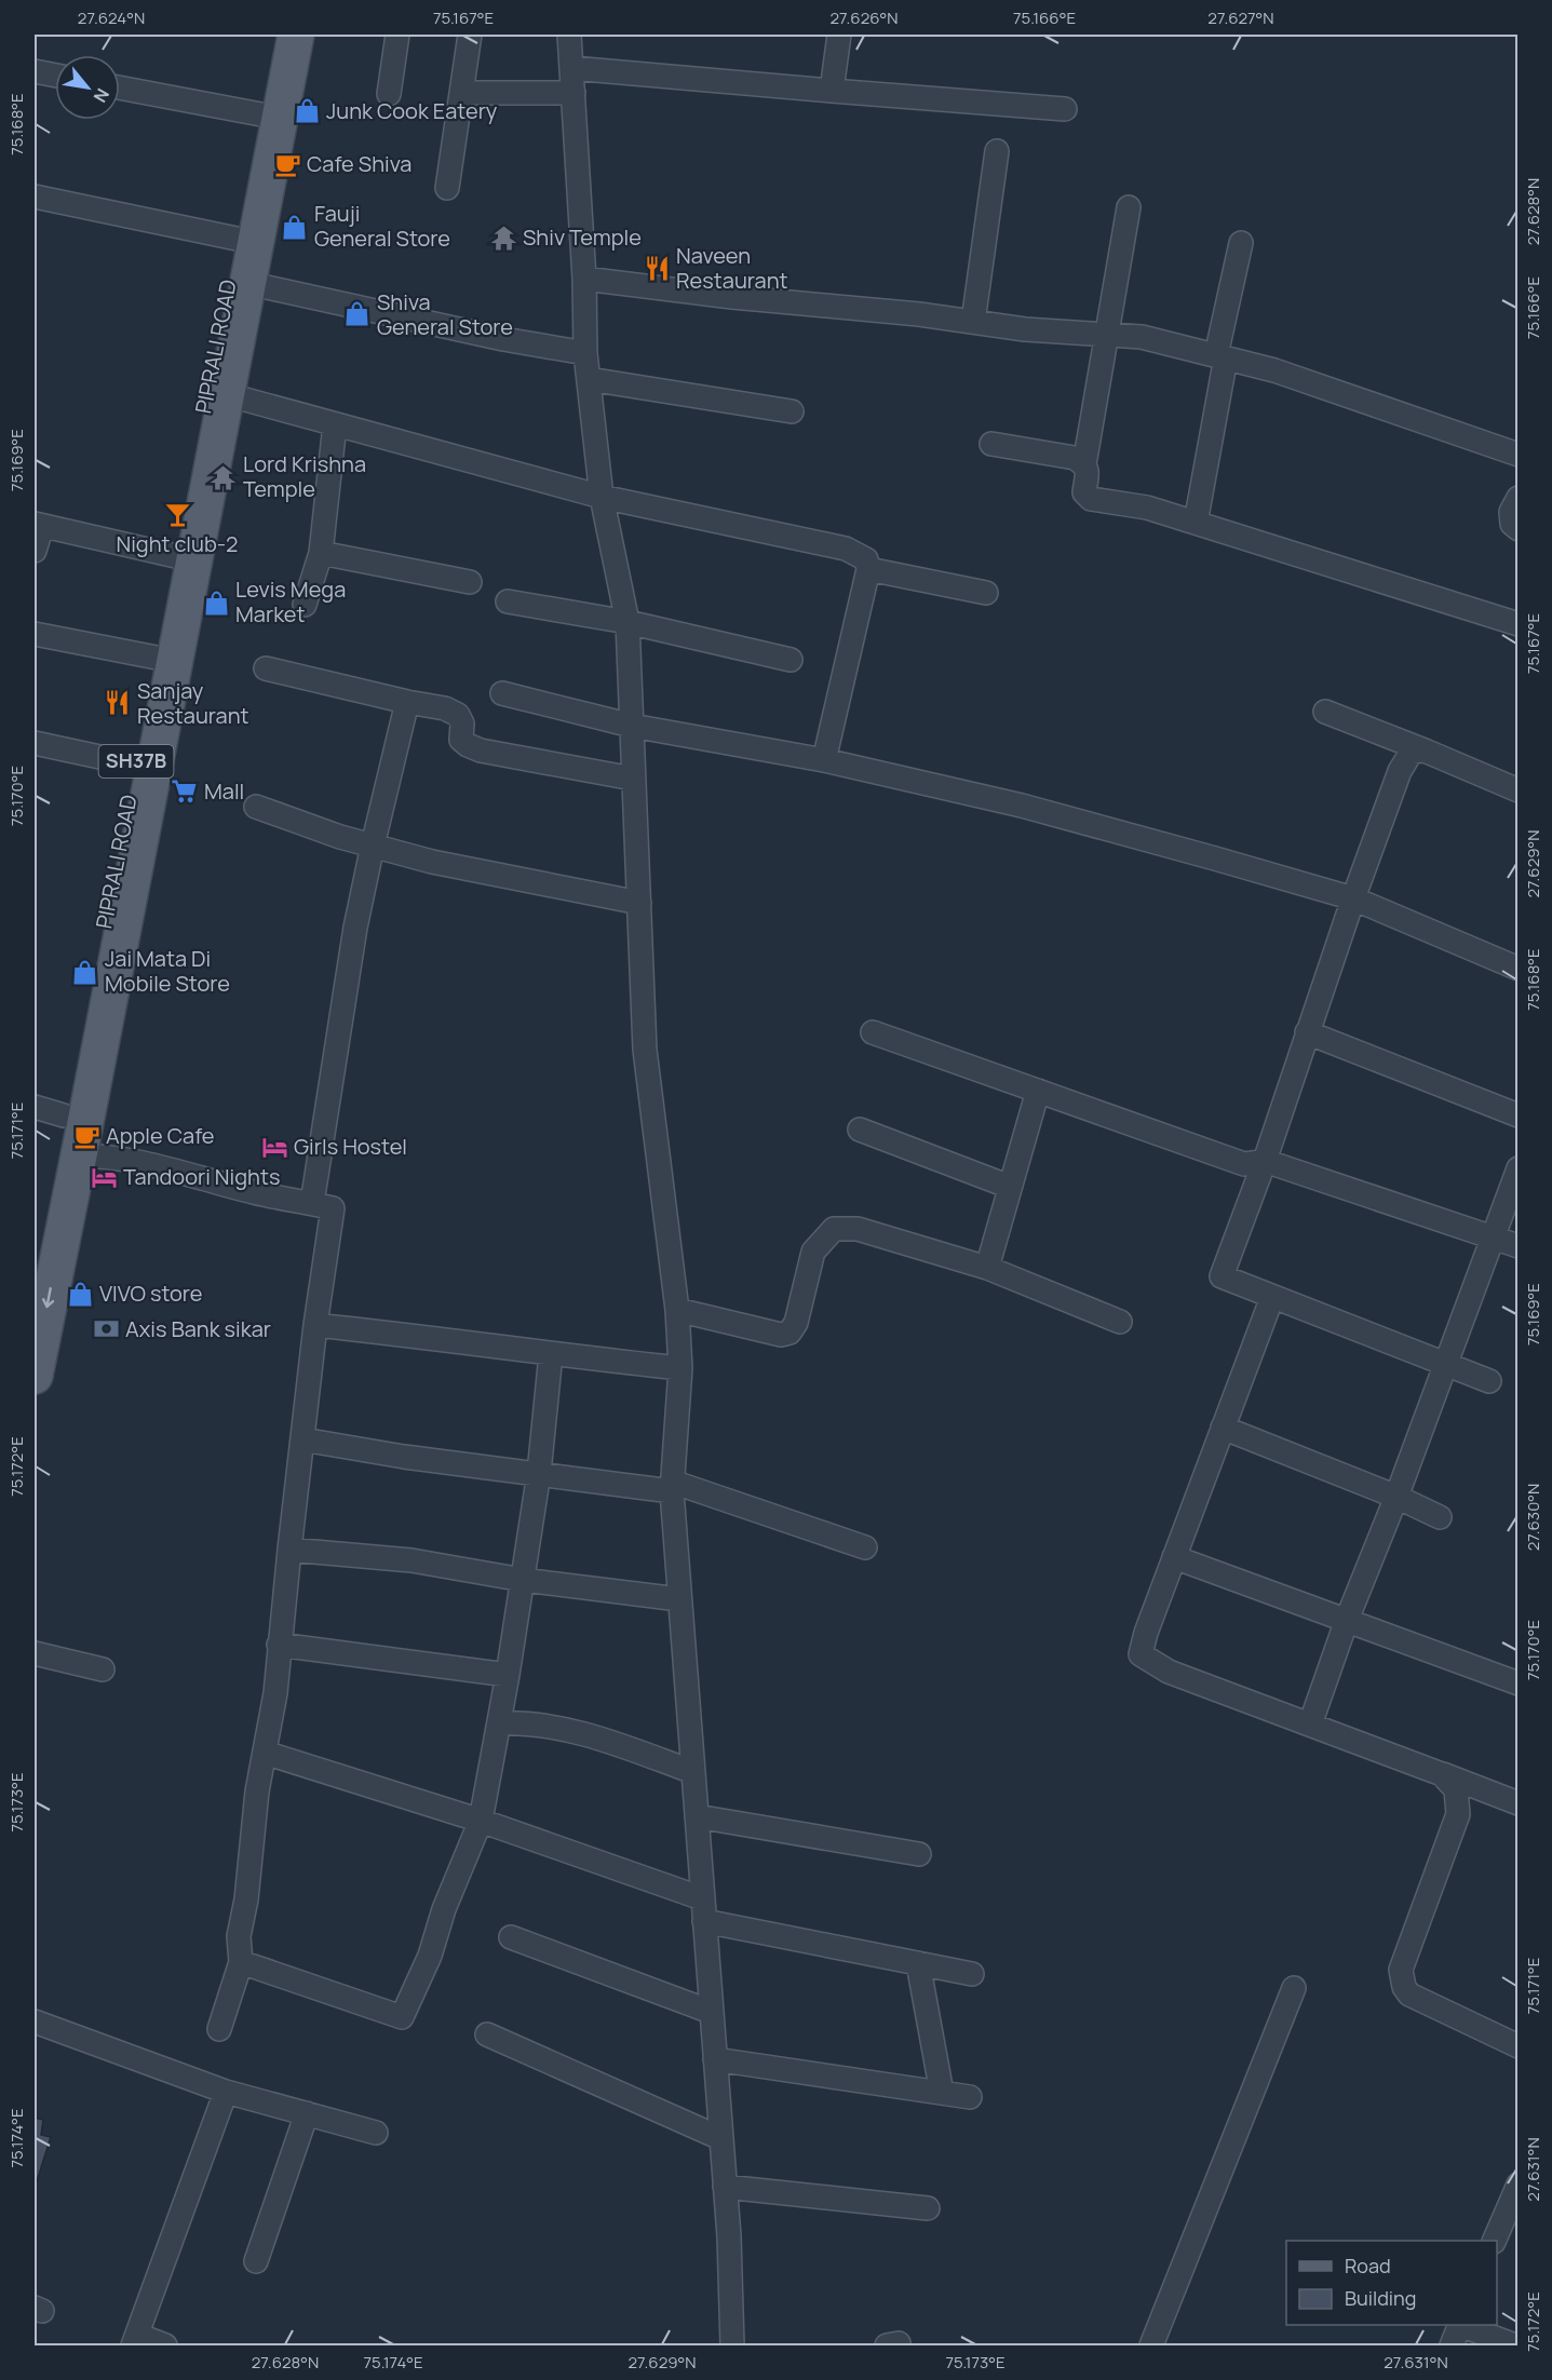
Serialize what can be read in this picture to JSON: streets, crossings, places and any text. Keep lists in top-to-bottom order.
{
  "streets": {
    "main road": ["PIPRALI ROAD", "SH37B"]
  },
  "places": {
    "shop": [
      "Junk Cook Eatery",
      "Fauji General Store",
      "Shiva General Store",
      "Levis Mega Market",
      "Jai Mata Di Mobile Store",
      "VIVO store"
    ],
    "cafe": ["Cafe Shiva", "Apple Cafe"],
    "temple": ["Shiv Temple", "Lord Krishna Temple"],
    "restaurant": ["Naveen Restaurant", "Sanjay Restaurant"],
    "bar": ["Night club-2"],
    "supermarket": ["Mall"],
    "hotel": ["Girls Hostel", "Tandoori Nights"],
    "bank": ["Axis Bank sikar"]
  },
  "legend": ["Road", "Building"],
  "north": "bottom right",
  "coordinates": [
    "27.624°N",
    "75.167°E",
    "27.626°N",
    "75.166°E",
    "27.627°N",
    "75.168°E",
    "27.628°N",
    "75.169°E",
    "75.170°E",
    "27.629°N",
    "75.171°E",
    "75.172°E",
    "27.630°N",
    "75.173°E",
    "75.174°E",
    "27.631°N"
  ]
}
